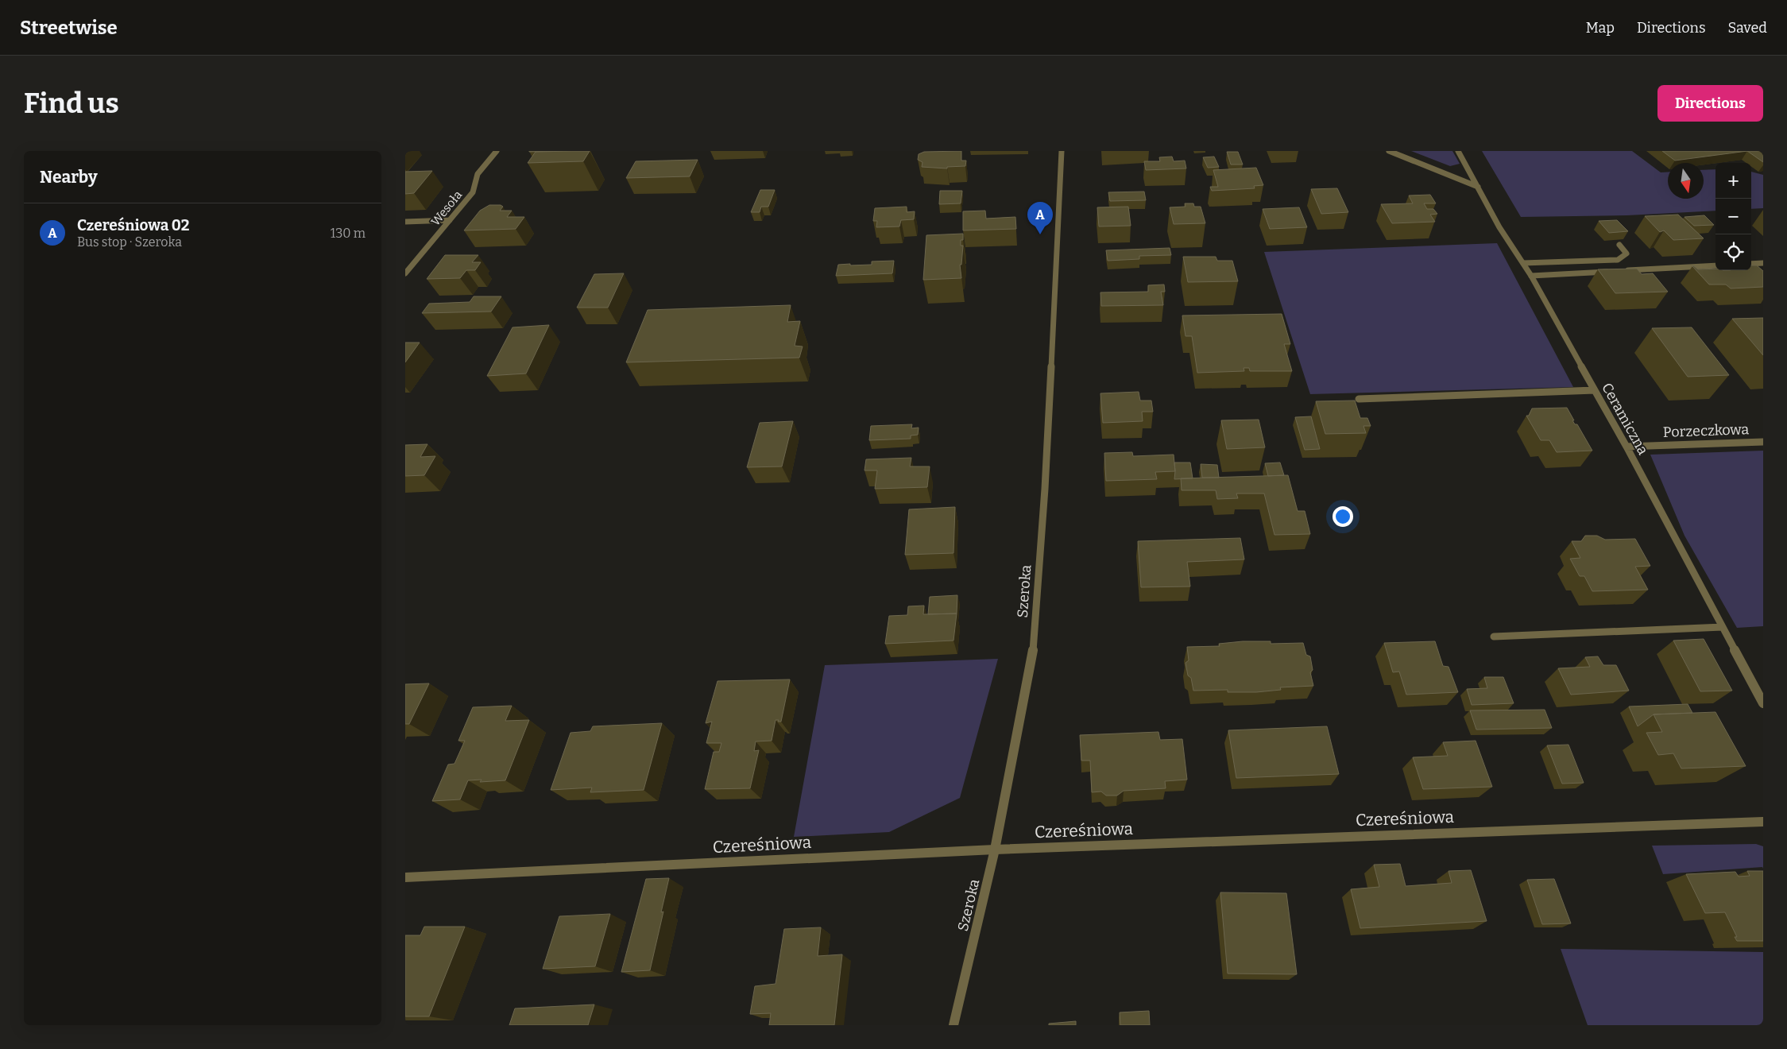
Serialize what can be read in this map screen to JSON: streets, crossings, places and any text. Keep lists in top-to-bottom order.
{
  "streets": {
    "street": [
      "Wesoła",
      "Ceramiczna",
      "Porzeczkowa",
      "Szeroka",
      "Czereśniowa"
    ]
  },
  "crossings": [
    ["Ceramiczna", "Porzeczkowa"],
    ["Szeroka", "Czereśniowa"]
  ],
  "north": "bottom",
  "page": {
    "header": "Streetwise",
    "nav": ["Map", "Directions", "Saved"],
    "buttons": "Directions",
    "title": "Find us",
    "heading": "Nearby",
    "map_buttons": ["+", "−"],
    "pins": "A",
    "list": [
      {
        "mark": "A",
        "name": "Czereśniowa 02",
        "note": "Bus stop · Szeroka",
        "value": "130 m"
      }
    ]
  }
}
